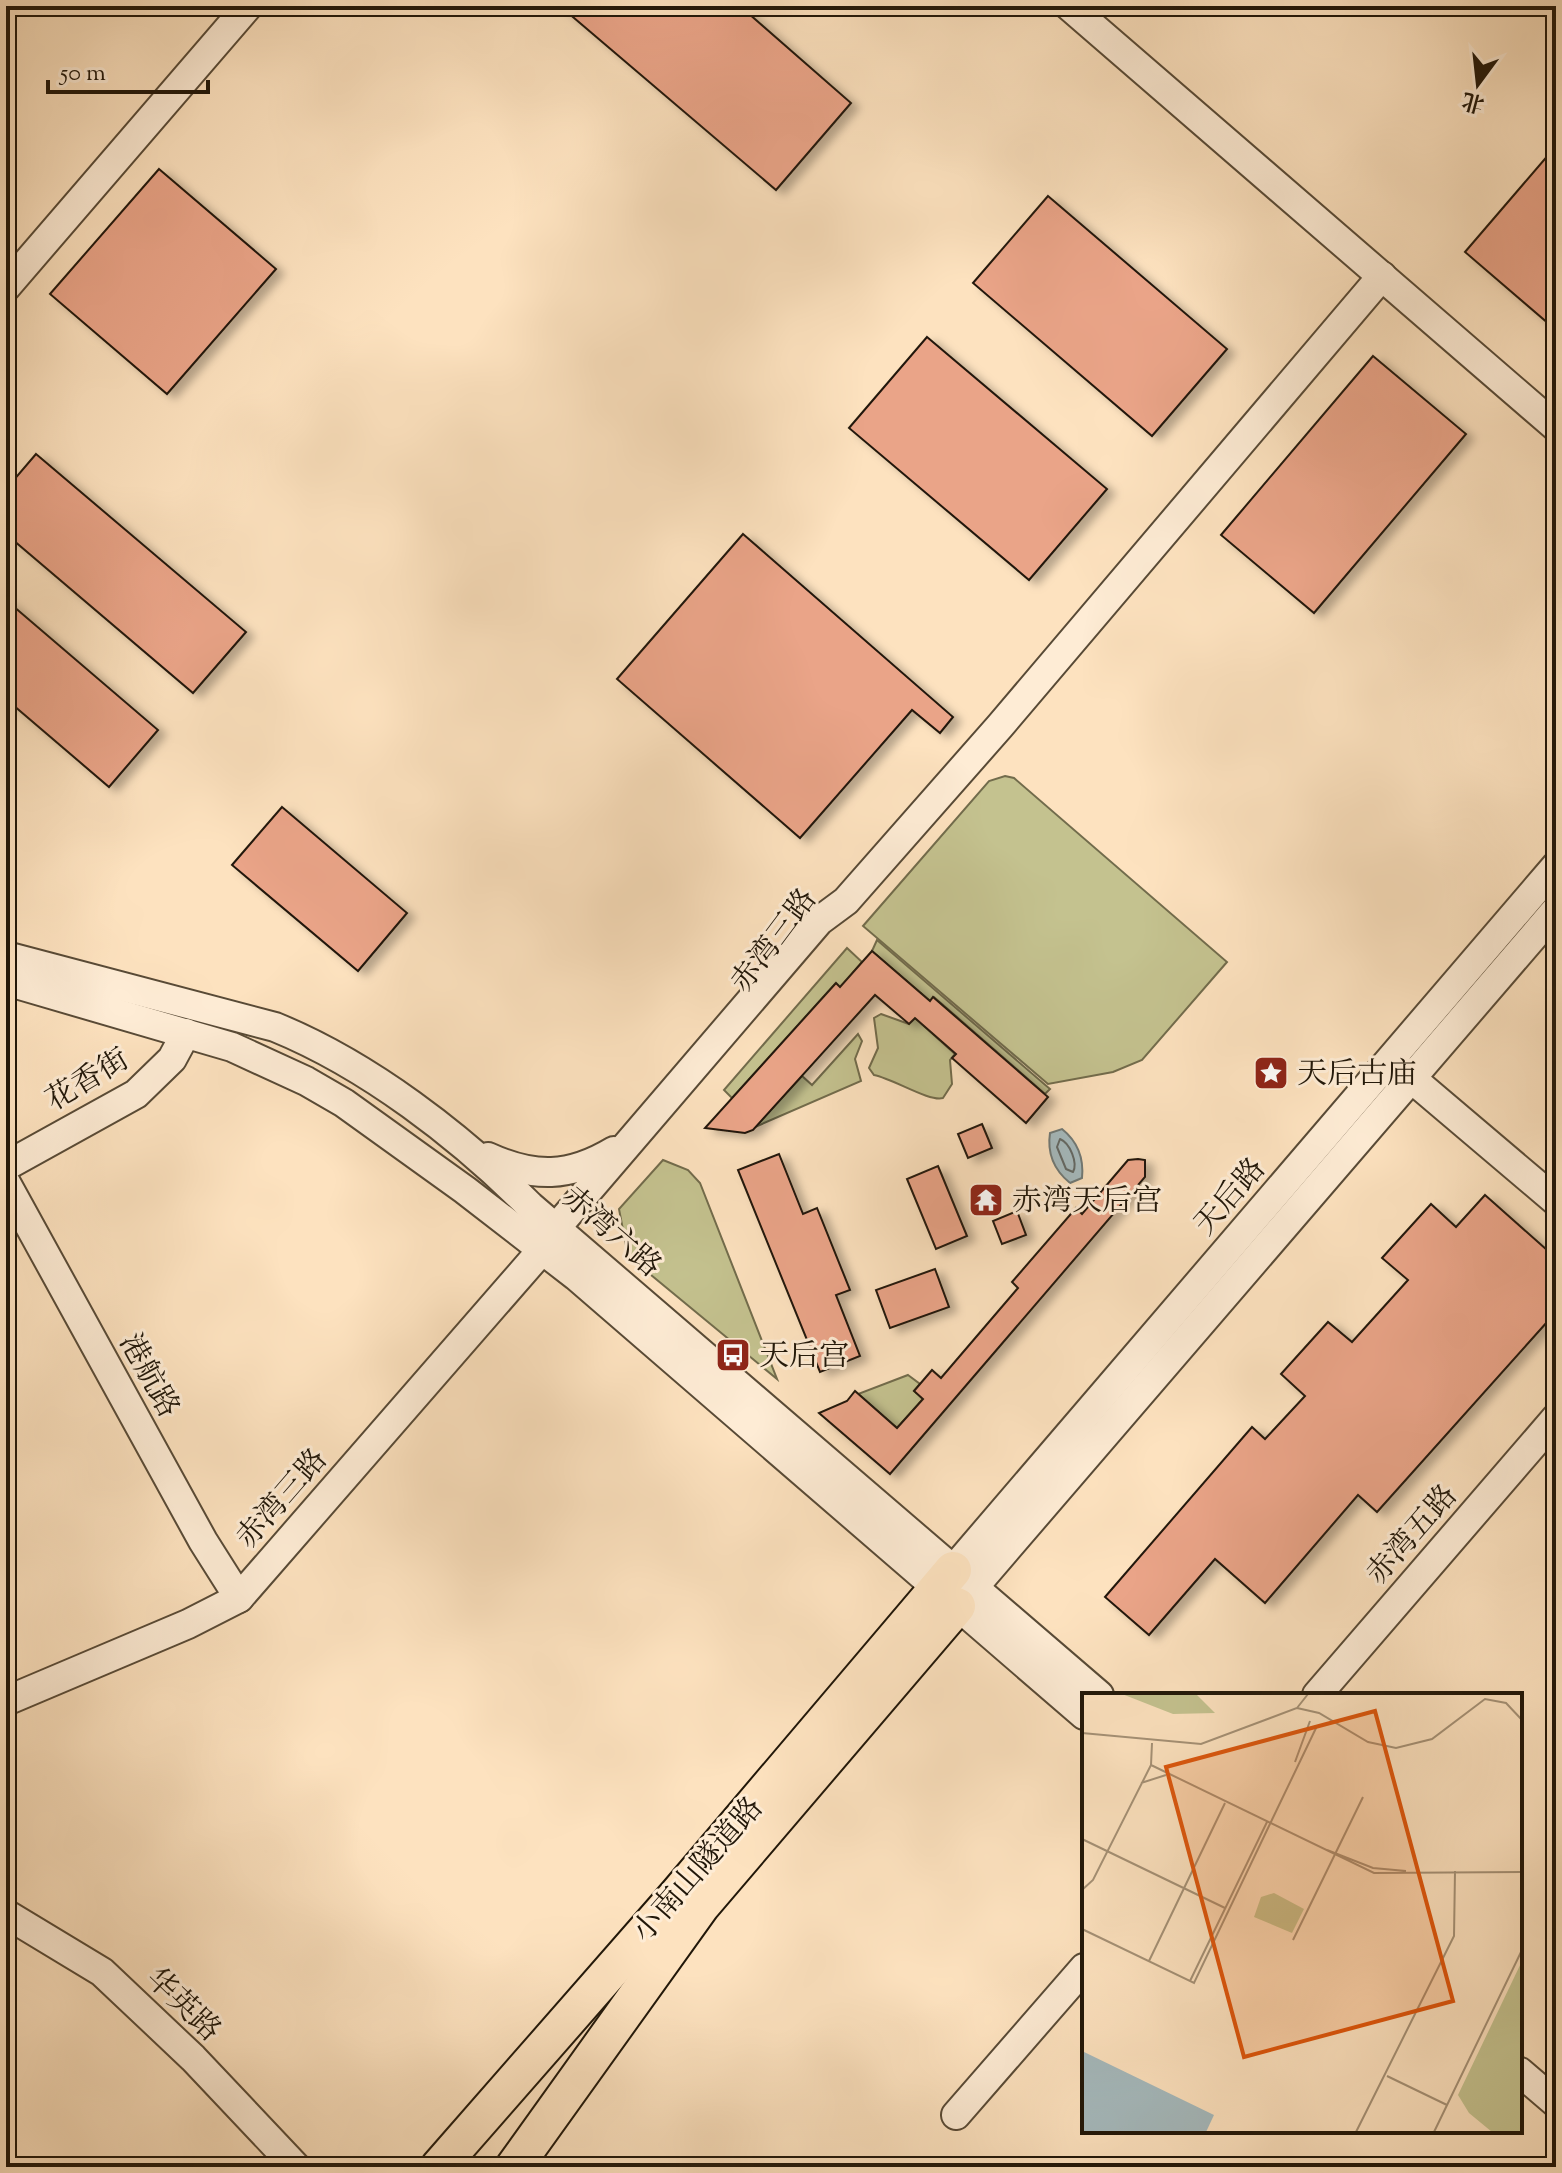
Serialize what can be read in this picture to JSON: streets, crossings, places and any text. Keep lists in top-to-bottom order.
{
  "streets": {
    "main road": ["小南山隧道路"],
    "street": [
      "赤湾三路",
      "花香街",
      "天后路",
      "赤湾六路",
      "港航路",
      "赤湾五路",
      "华英路"
    ]
  },
  "crossings": [
    ["赤湾三路", "赤湾六路"],
    ["赤湾三路", "港航路"],
    ["花香街", "赤湾六路"],
    ["天后路", "赤湾六路"],
    ["天后路", "小南山隧道路"],
    ["赤湾六路", "小南山隧道路"]
  ],
  "places": {
    "place": ["天后古庙"],
    "temple": ["赤湾天后宫"],
    "bus stop": ["天后宫"]
  },
  "scale_bar": "50 m",
  "north": "bottom"
}
